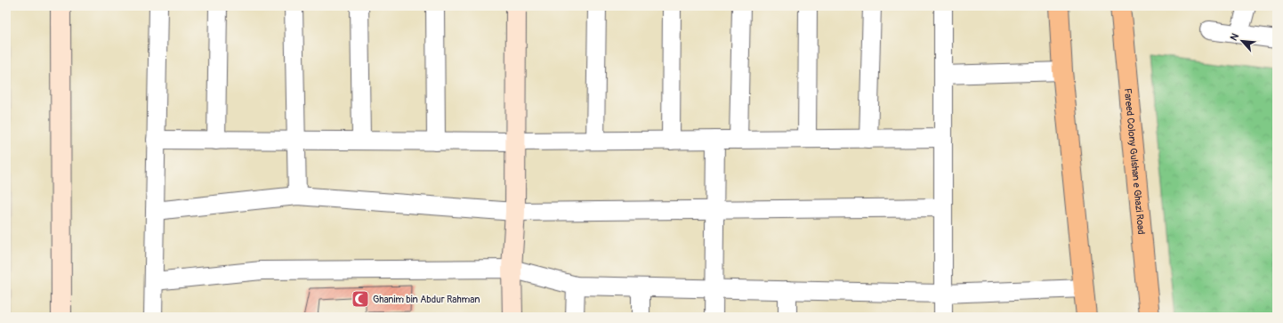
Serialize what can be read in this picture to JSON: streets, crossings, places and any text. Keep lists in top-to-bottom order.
{
  "streets": {
    "main road": ["Fareed Colony Gulshan e Ghazi Road"]
  },
  "places": {
    "mosque": ["Ghanim bin Abdur Rahman"]
  },
  "north": "top left"
}
